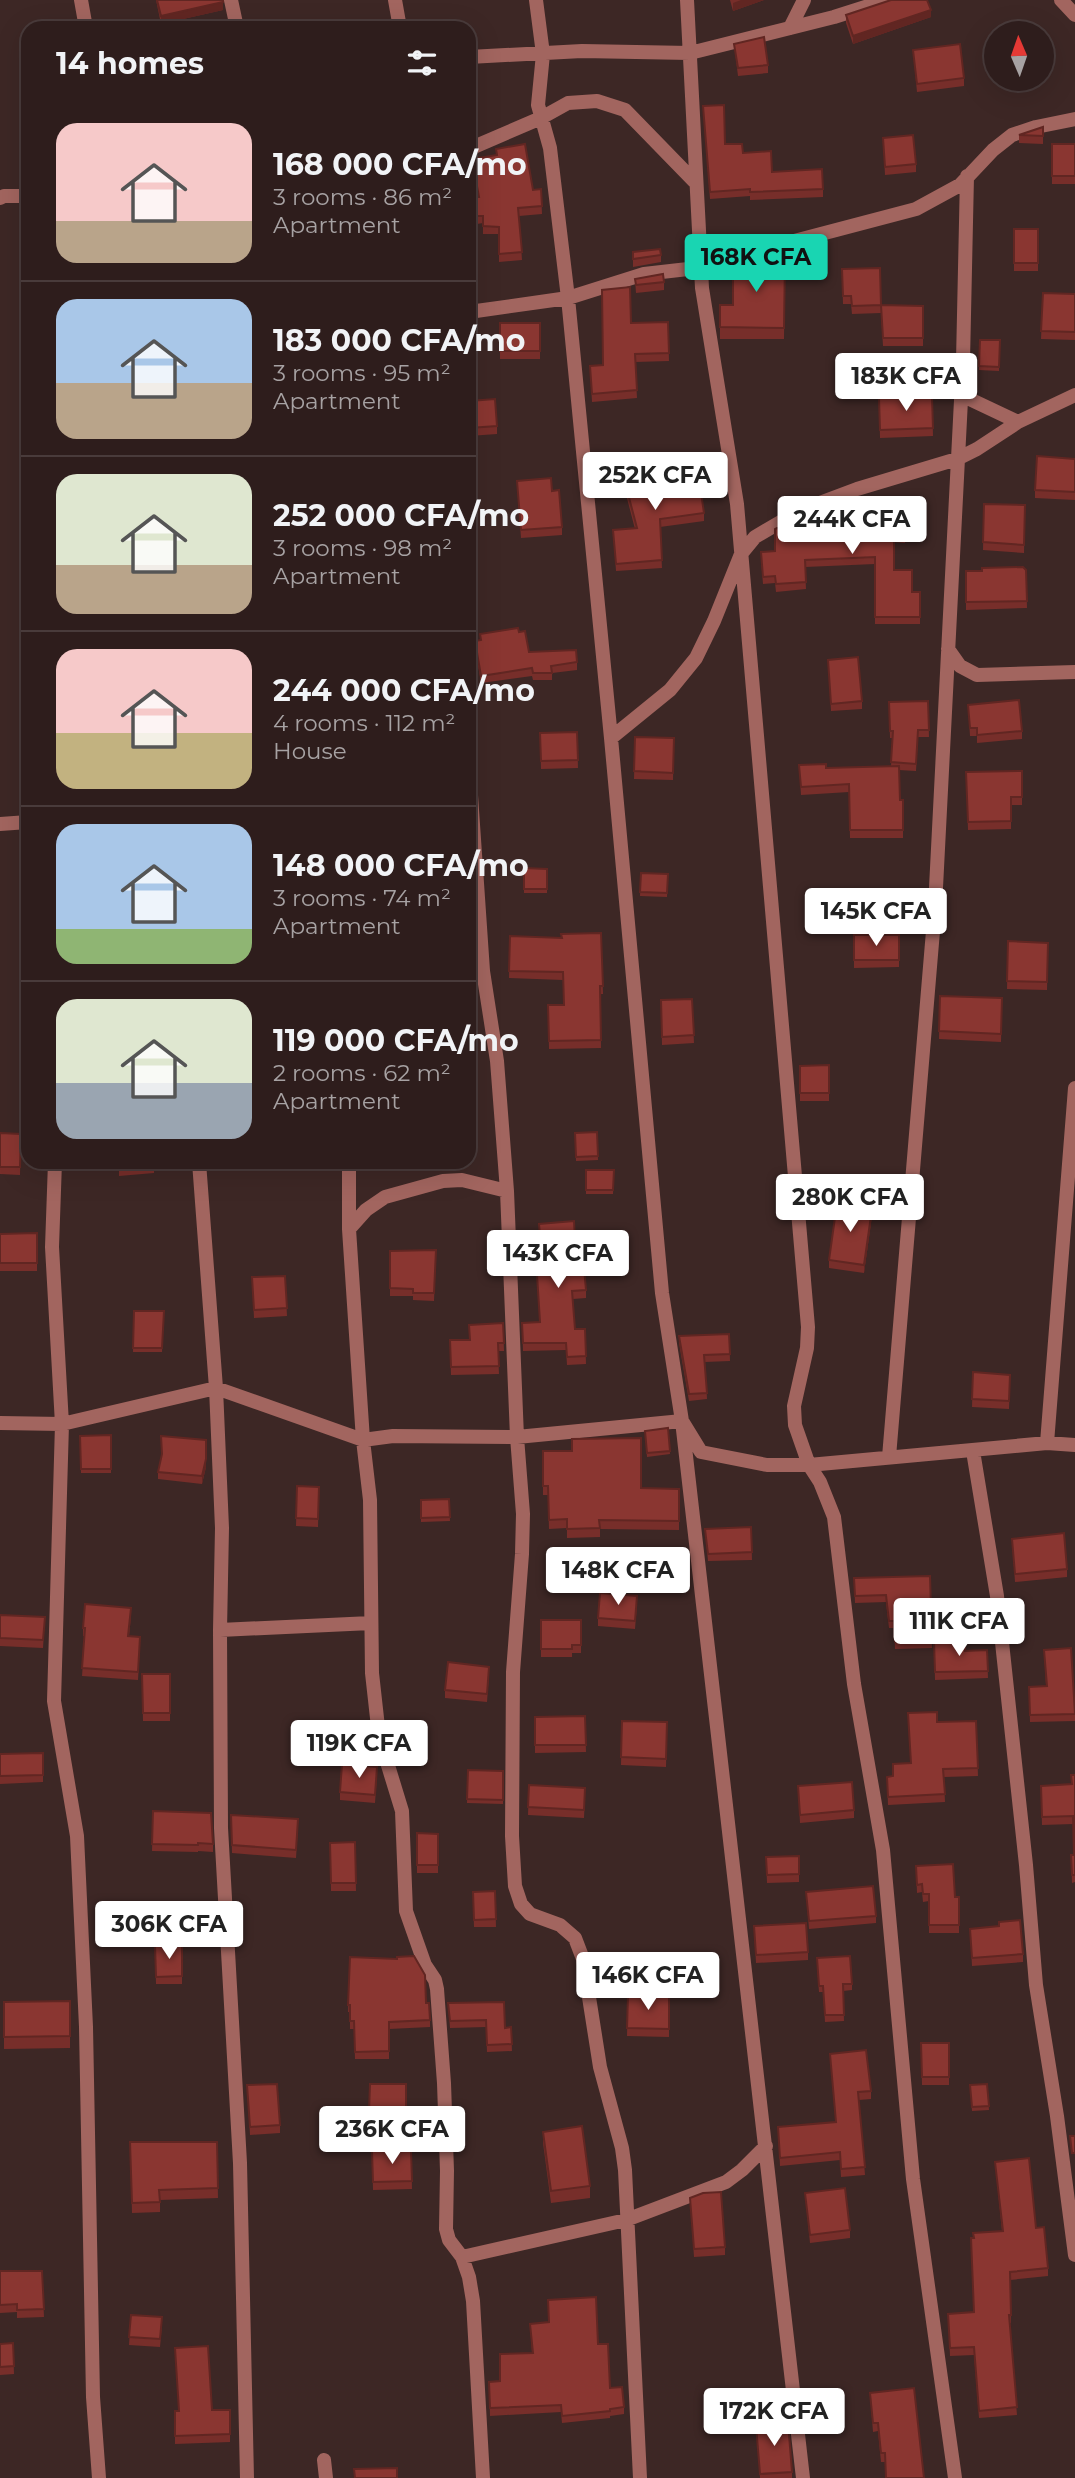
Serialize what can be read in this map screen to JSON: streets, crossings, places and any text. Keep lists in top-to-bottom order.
{
  "north": "top",
  "page": {
    "heading": "14 homes",
    "list": [
      {
        "name": "168 000 CFA/mo",
        "note": "3 rooms · 86 m² · Apartment"
      },
      {
        "name": "183 000 CFA/mo",
        "note": "3 rooms · 95 m² · Apartment"
      },
      {
        "name": "252 000 CFA/mo",
        "note": "3 rooms · 98 m² · Apartment"
      },
      {
        "name": "244 000 CFA/mo",
        "note": "4 rooms · 112 m² · House"
      },
      {
        "name": "148 000 CFA/mo",
        "note": "3 rooms · 74 m² · Apartment"
      },
      {
        "name": "119 000 CFA/mo",
        "note": "2 rooms · 62 m² · Apartment"
      }
    ],
    "price": [
      "168K CFA",
      "183K CFA",
      "252K CFA",
      "244K CFA",
      "145K CFA",
      "280K CFA",
      "143K CFA",
      "148K CFA",
      "111K CFA",
      "119K CFA",
      "306K CFA",
      "146K CFA",
      "236K CFA",
      "172K CFA"
    ]
  }
}
